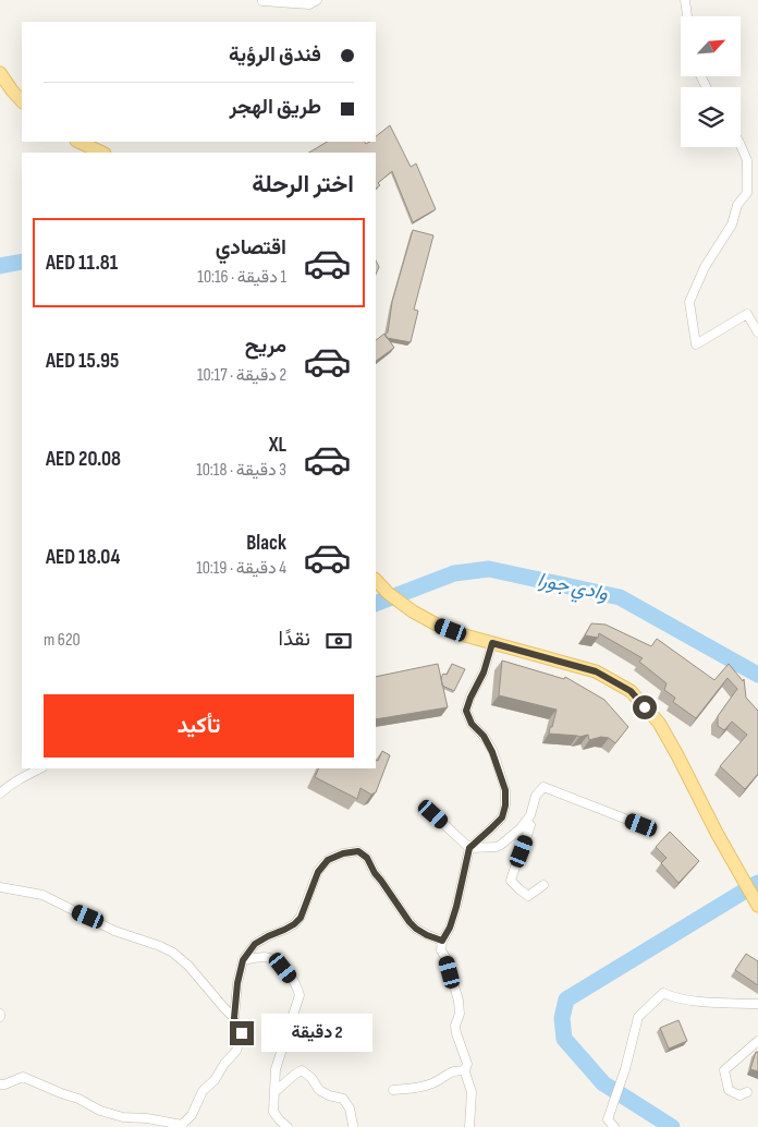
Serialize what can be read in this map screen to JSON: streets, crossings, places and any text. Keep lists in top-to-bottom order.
{
  "water": ["وادي جورا"],
  "north": "top right",
  "page": {
    "banner": ["فندق الرؤية", "طريق الهجر"],
    "heading": "اختر الرحلة",
    "list": [
      {
        "name": "اقتصادي",
        "note": "1 دقيقة · 10:16",
        "value": "AED 11.81"
      },
      {
        "name": "مريح",
        "note": "2 دقيقة · 10:17",
        "value": "AED 15.95"
      },
      {
        "name": "XL",
        "note": "3 دقيقة · 10:18",
        "value": "AED 20.08"
      },
      {
        "name": "Black",
        "note": "4 دقيقة · 10:19",
        "value": "AED 18.04"
      }
    ],
    "pay": ["نقدًا", "620 m"],
    "buttons": "تأكيد",
    "bubble": "2 دقيقة"
  }
}
